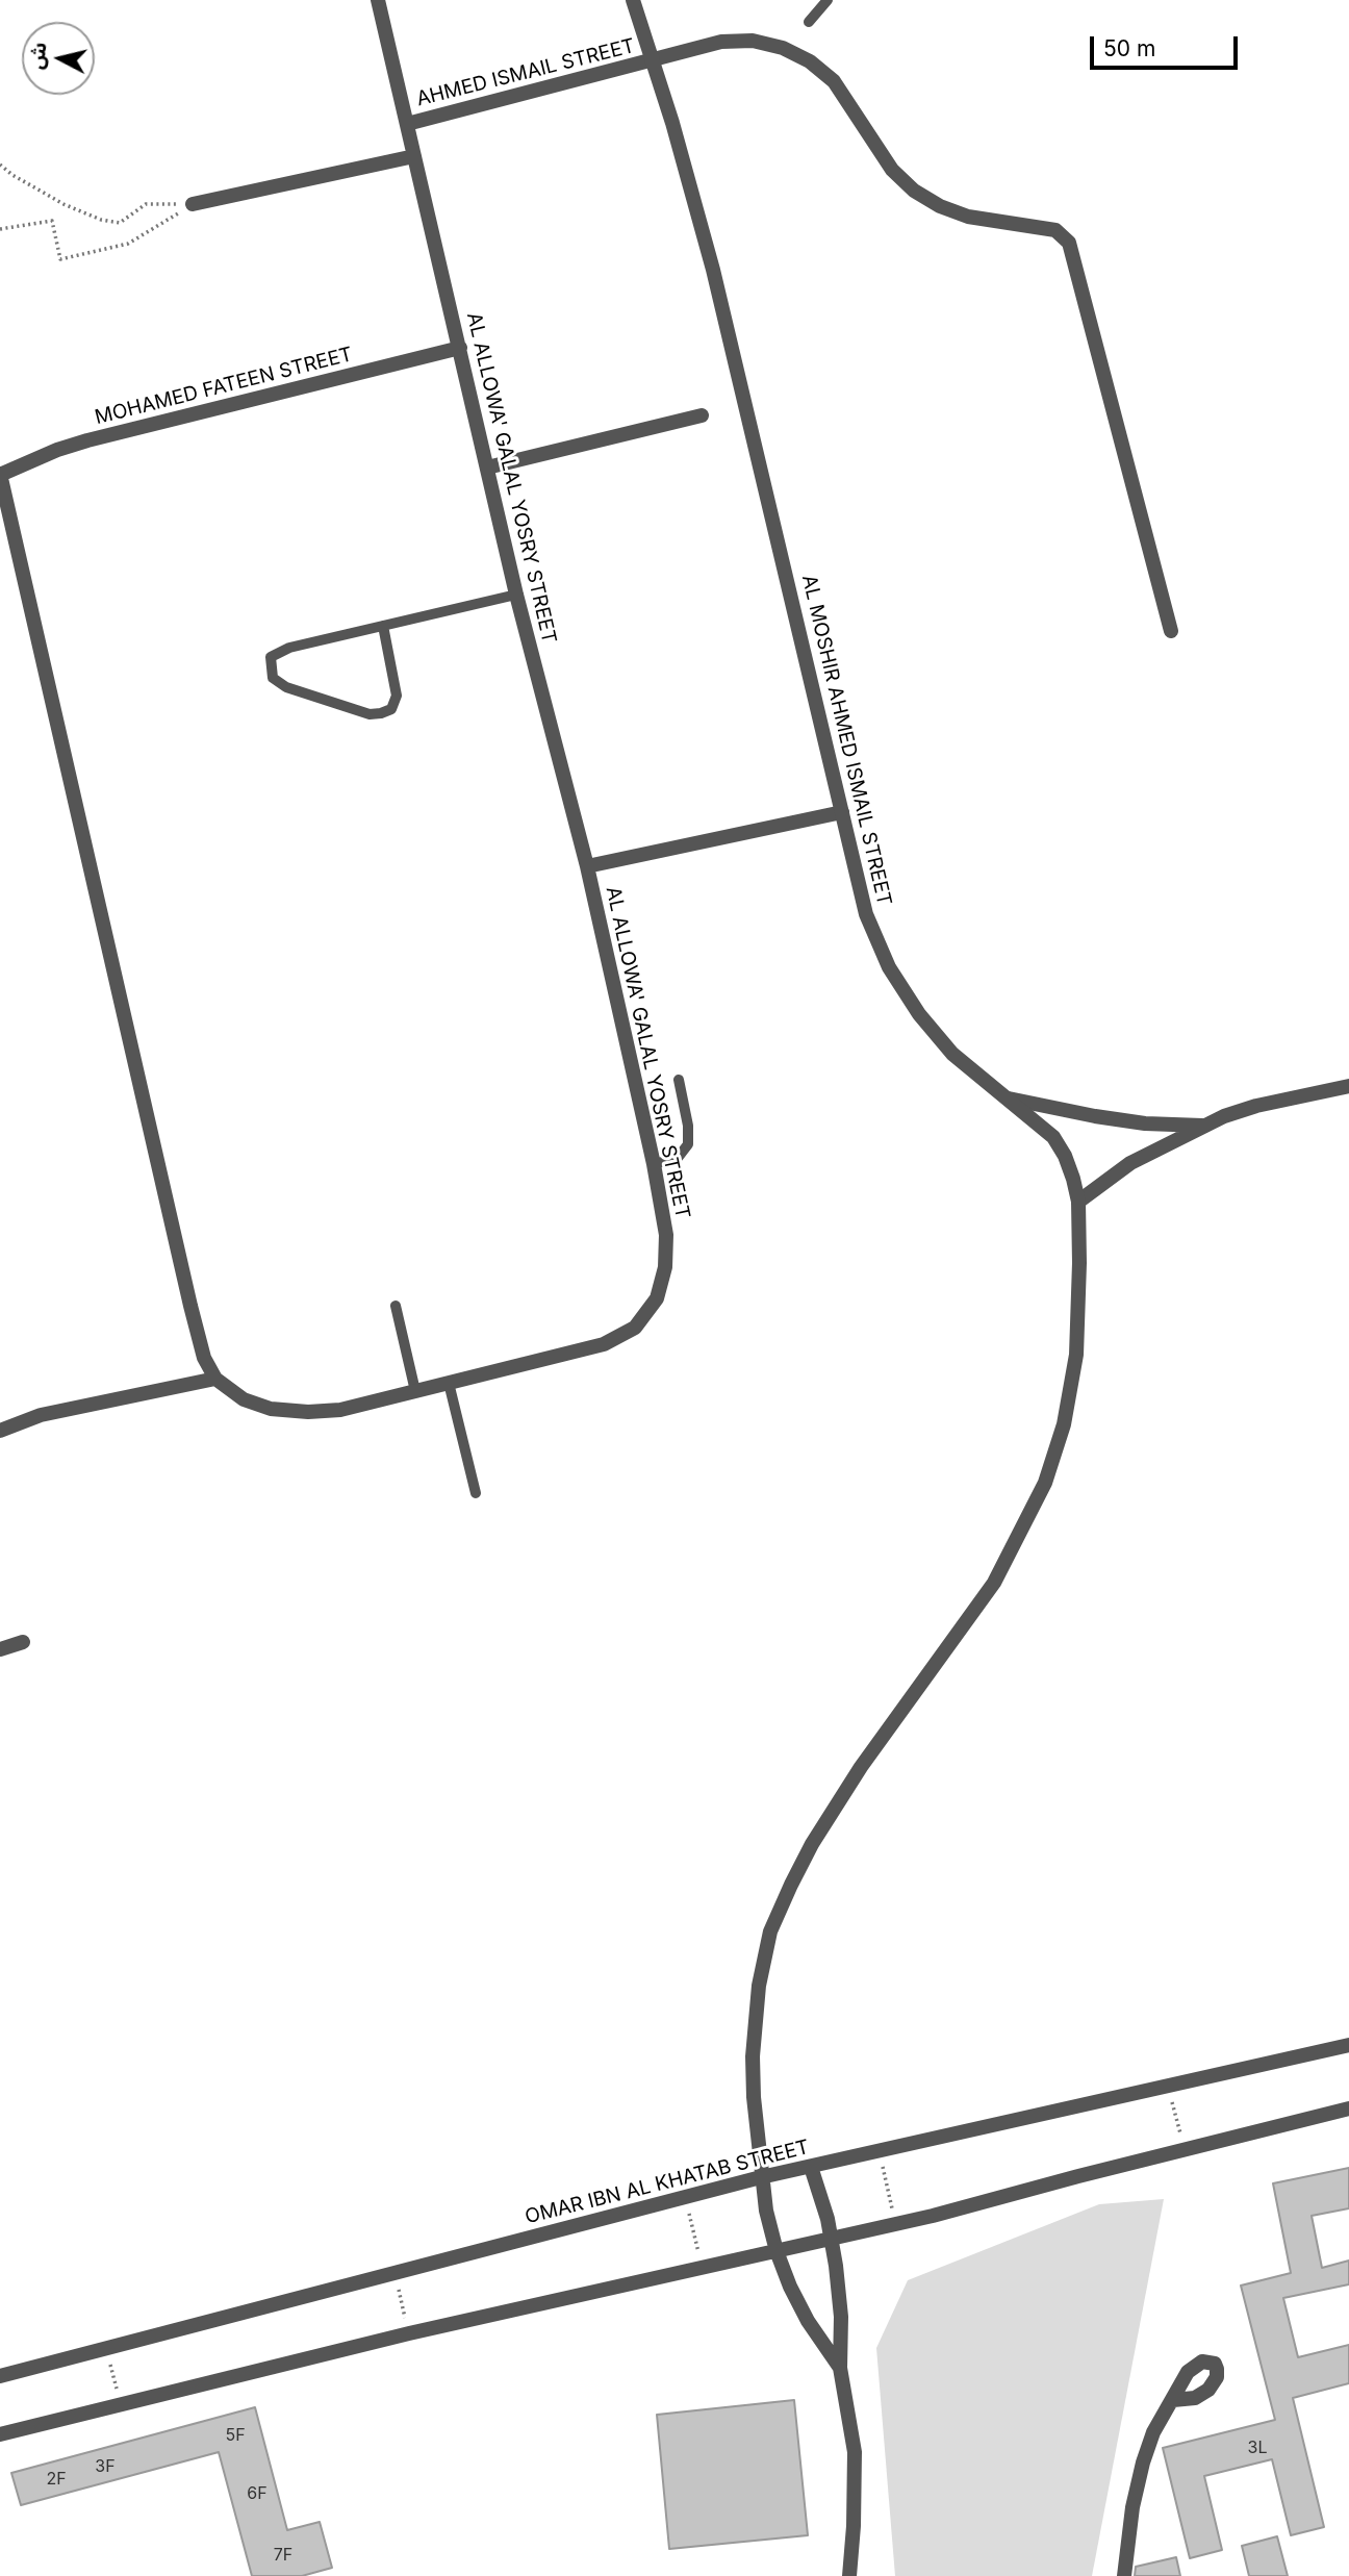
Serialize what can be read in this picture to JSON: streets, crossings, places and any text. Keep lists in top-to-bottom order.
{
  "streets": {
    "street": [
      "AHMED ISMAIL STREET",
      "MOHAMED FATEEN STREET",
      "AL ALLOWA' GALAL YOSRY STREET",
      "AL MOSHIR AHMED ISMAIL STREET",
      "OMAR IBN AL KHATAB STREET"
    ]
  },
  "crossings": [
    ["AHMED ISMAIL STREET", "AL ALLOWA' GALAL YOSRY STREET"],
    ["AHMED ISMAIL STREET", "AL MOSHIR AHMED ISMAIL STREET"],
    ["MOHAMED FATEEN STREET", "AL ALLOWA' GALAL YOSRY STREET"],
    ["AL MOSHIR AHMED ISMAIL STREET", "OMAR IBN AL KHATAB STREET"]
  ],
  "house_numbers": [
    "5F",
    "3L",
    "3F",
    "2F",
    "6F",
    "7F"
  ],
  "scale_bar": "50 m",
  "north": "left"
}
